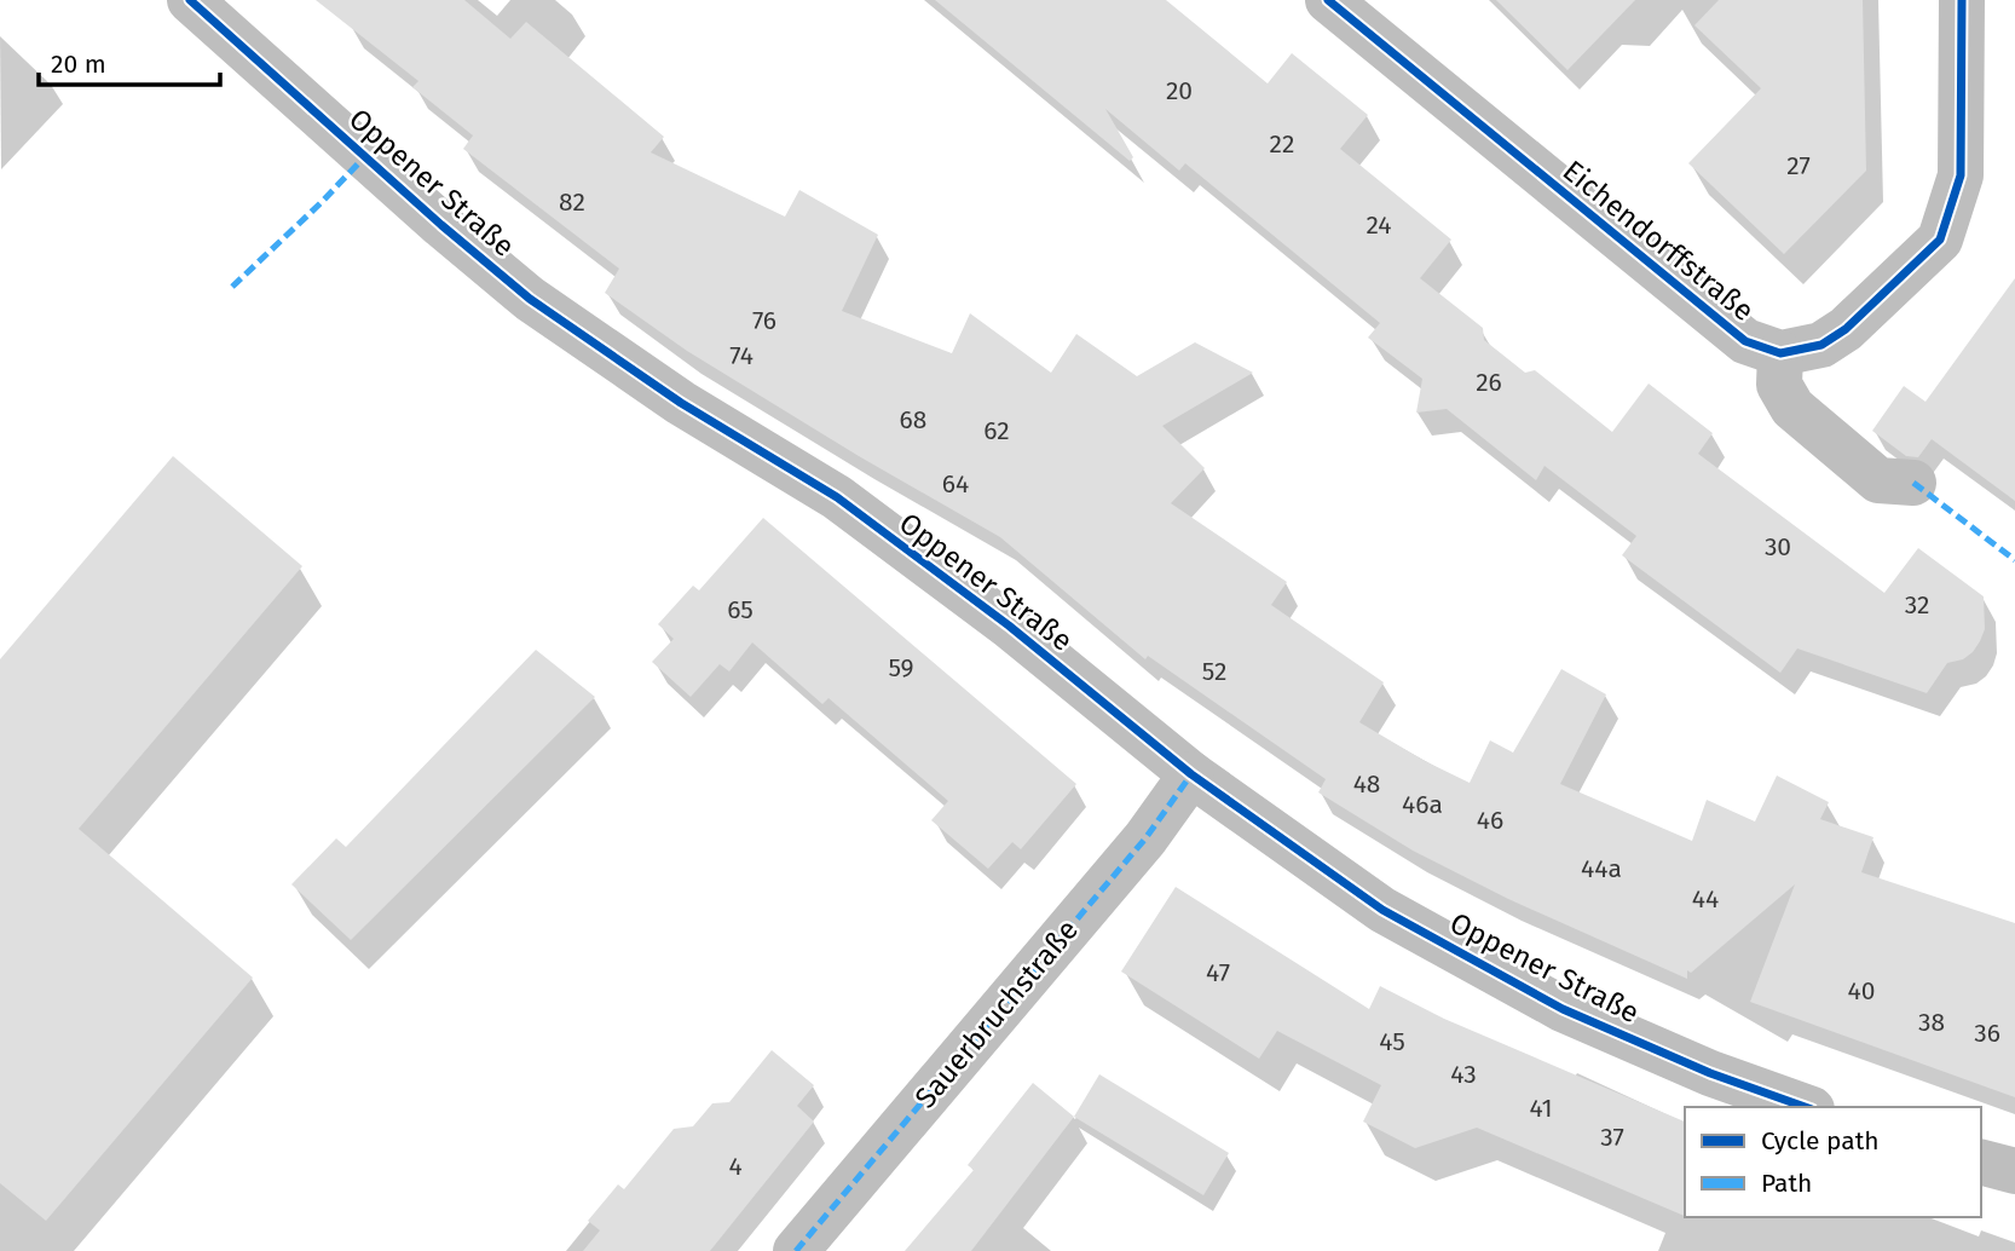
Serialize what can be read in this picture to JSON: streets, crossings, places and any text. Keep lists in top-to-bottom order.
{
  "streets": {
    "street": ["Oppener Straße", "Eichendorffstraße", "Sauerbruchstraße"]
  },
  "crossings": [
    ["Oppener Straße", "Sauerbruchstraße"]
  ],
  "house_numbers": [
    "20",
    "22",
    "27",
    "82",
    "24",
    "76",
    "74",
    "26",
    "68",
    "62",
    "64",
    "30",
    "32",
    "65",
    "59",
    "52",
    "48",
    "46a",
    "46",
    "44a",
    "44",
    "47",
    "40",
    "38",
    "36",
    "45",
    "43",
    "41",
    "37",
    "4"
  ],
  "legend": ["Cycle path", "Path"],
  "scale_bar": "20 m"
}
